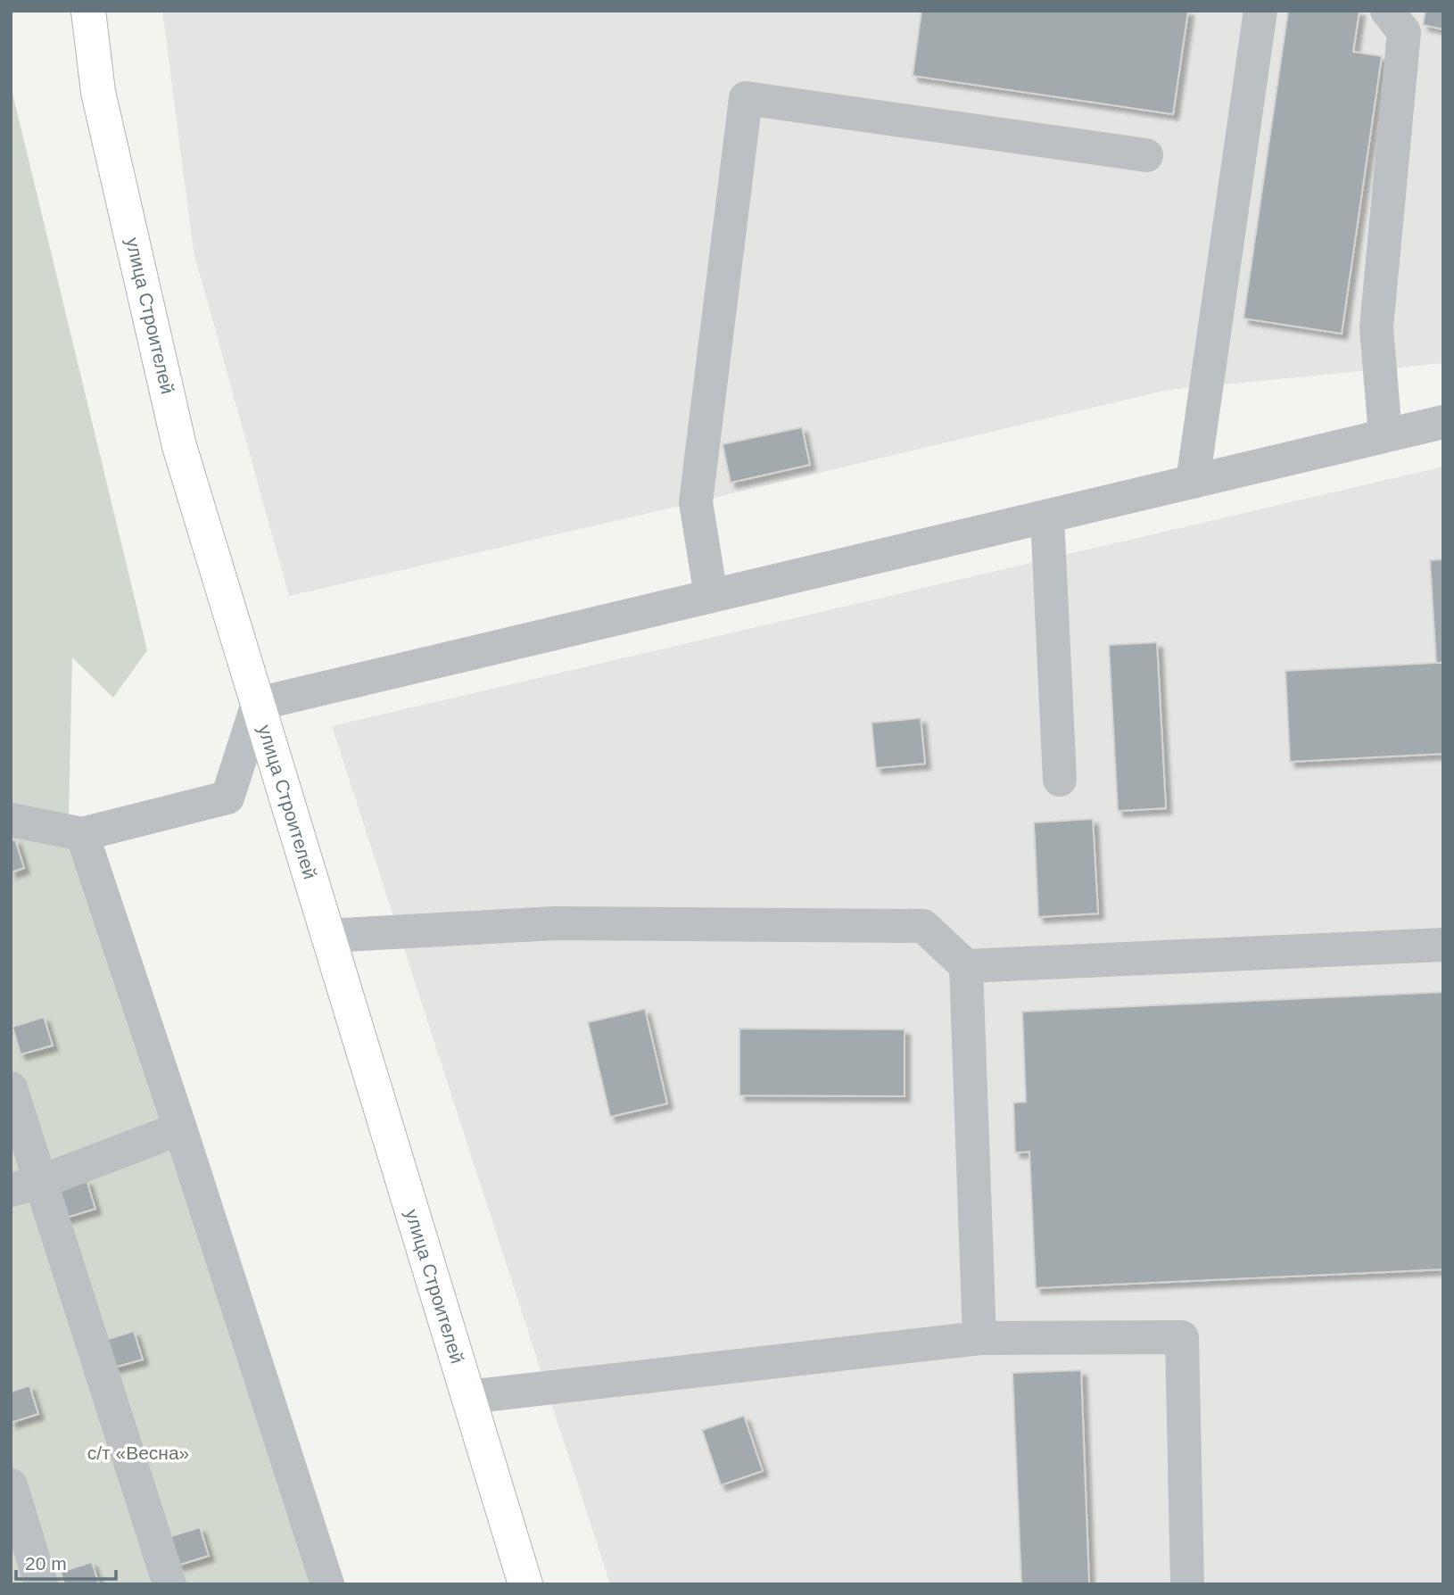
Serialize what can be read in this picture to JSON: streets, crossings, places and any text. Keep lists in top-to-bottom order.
{
  "streets": {
    "main road": ["улица Строителей"]
  },
  "parks": ["с/т «Весна»"],
  "scale_bar": "20 m"
}
